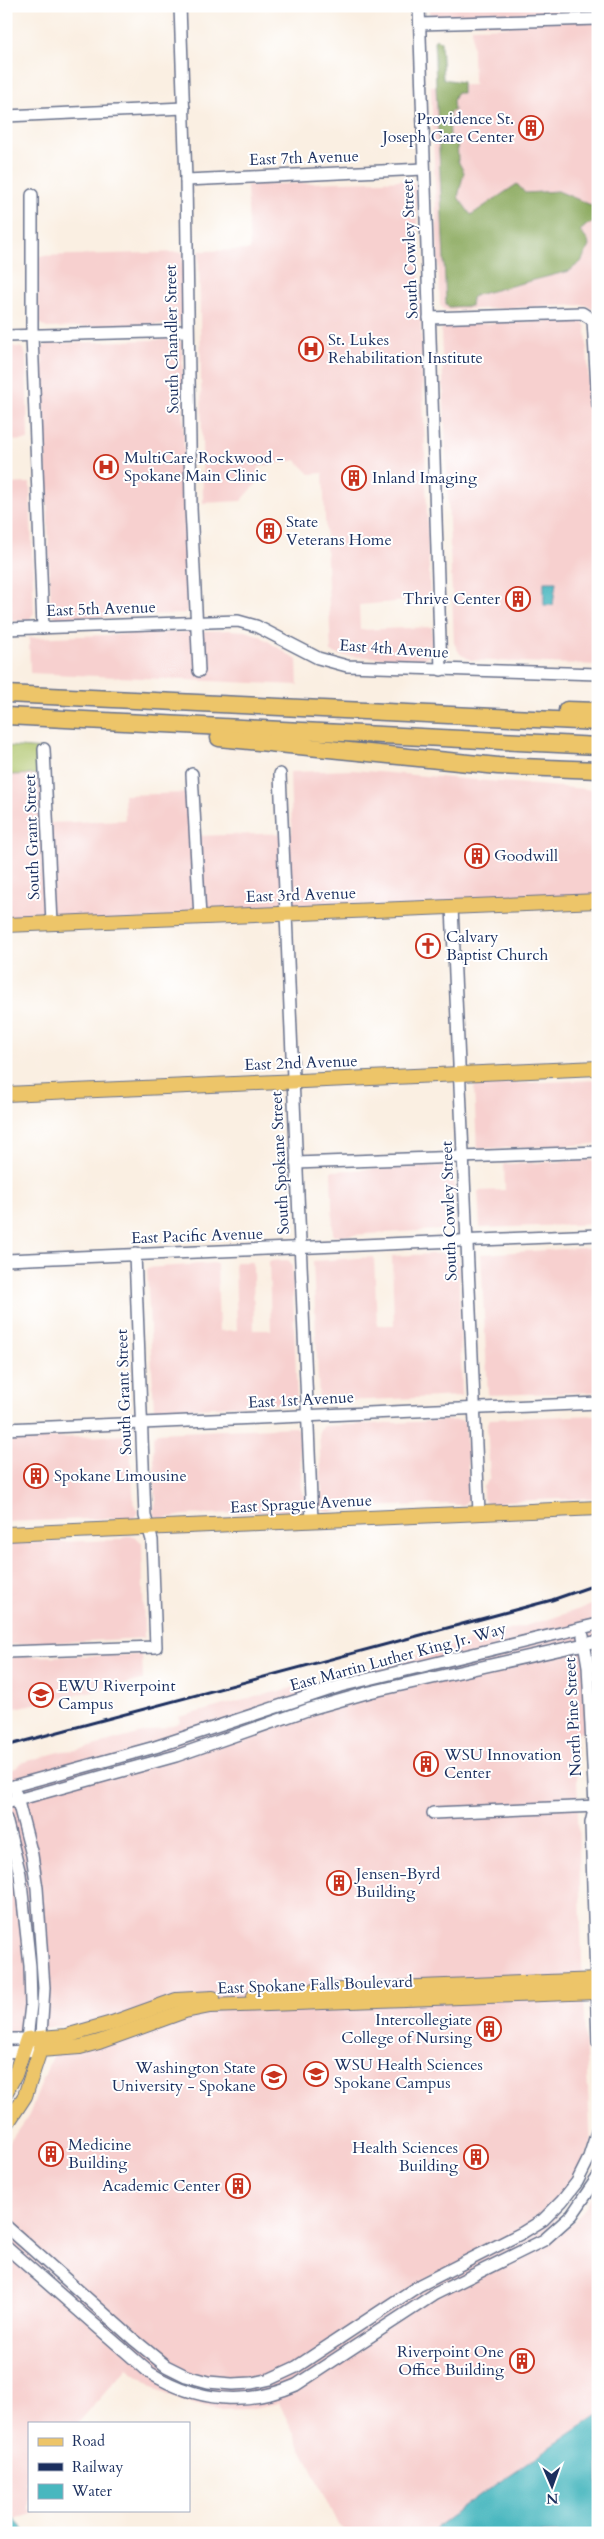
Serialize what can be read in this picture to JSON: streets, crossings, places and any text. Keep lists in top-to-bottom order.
{
  "streets": {
    "main road": [
      "East 3rd Avenue",
      "East 2nd Avenue",
      "East Sprague Avenue",
      "East Spokane Falls Boulevard"
    ],
    "street": [
      "East 7th Avenue",
      "South Cowley Street",
      "South Chandler Street",
      "East 5th Avenue",
      "East 4th Avenue",
      "South Grant Street",
      "South Spokane Street",
      "East Pacific Avenue",
      "East 1st Avenue",
      "East Martin Luther King Jr. Way",
      "North Pine Street"
    ]
  },
  "crossings": [
    ["East 7th Avenue", "South Cowley Street"],
    ["East 7th Avenue", "South Chandler Street"],
    ["South Cowley Street", "East 4th Avenue"],
    ["South Cowley Street", "East 3rd Avenue"],
    ["South Cowley Street", "East 2nd Avenue"],
    ["South Cowley Street", "East Pacific Avenue"],
    ["South Cowley Street", "East 1st Avenue"],
    ["South Cowley Street", "East Sprague Avenue"],
    ["South Chandler Street", "East 5th Avenue"],
    ["South Chandler Street", "East 4th Avenue"],
    ["East 5th Avenue", "East 4th Avenue"],
    ["South Grant Street", "East 3rd Avenue"],
    ["South Grant Street", "East Pacific Avenue"],
    ["South Grant Street", "East 1st Avenue"],
    ["South Grant Street", "East Sprague Avenue"],
    ["East 3rd Avenue", "South Spokane Street"],
    ["East 2nd Avenue", "South Spokane Street"],
    ["South Spokane Street", "East Pacific Avenue"],
    ["South Spokane Street", "East 1st Avenue"],
    ["South Spokane Street", "East Sprague Avenue"],
    ["East Martin Luther King Jr. Way", "North Pine Street"],
    ["North Pine Street", "East Spokane Falls Boulevard"]
  ],
  "places": {
    "building": [
      "Providence St. Joseph Care Center",
      "Inland Imaging",
      "State Veterans Home",
      "Thrive Center",
      "Goodwill",
      "Spokane Limousine",
      "WSU Innovation Center",
      "Jensen-Byrd Building",
      "Intercollegiate College of Nursing",
      "Medicine Building",
      "Health Sciences Building",
      "Academic Center",
      "Riverpoint One Office Building"
    ],
    "hospital": ["St. Lukes Rehabilitation Institute", "MultiCare Rockwood - Spokane Main Clinic"],
    "church": ["Calvary Baptist Church"],
    "school or university": ["EWU Riverpoint Campus", "WSU Health Sciences Spokane Campus", "Washington State University - Spokane"]
  },
  "legend": ["Road", "Railway", "Water"],
  "north": "bottom"
}
